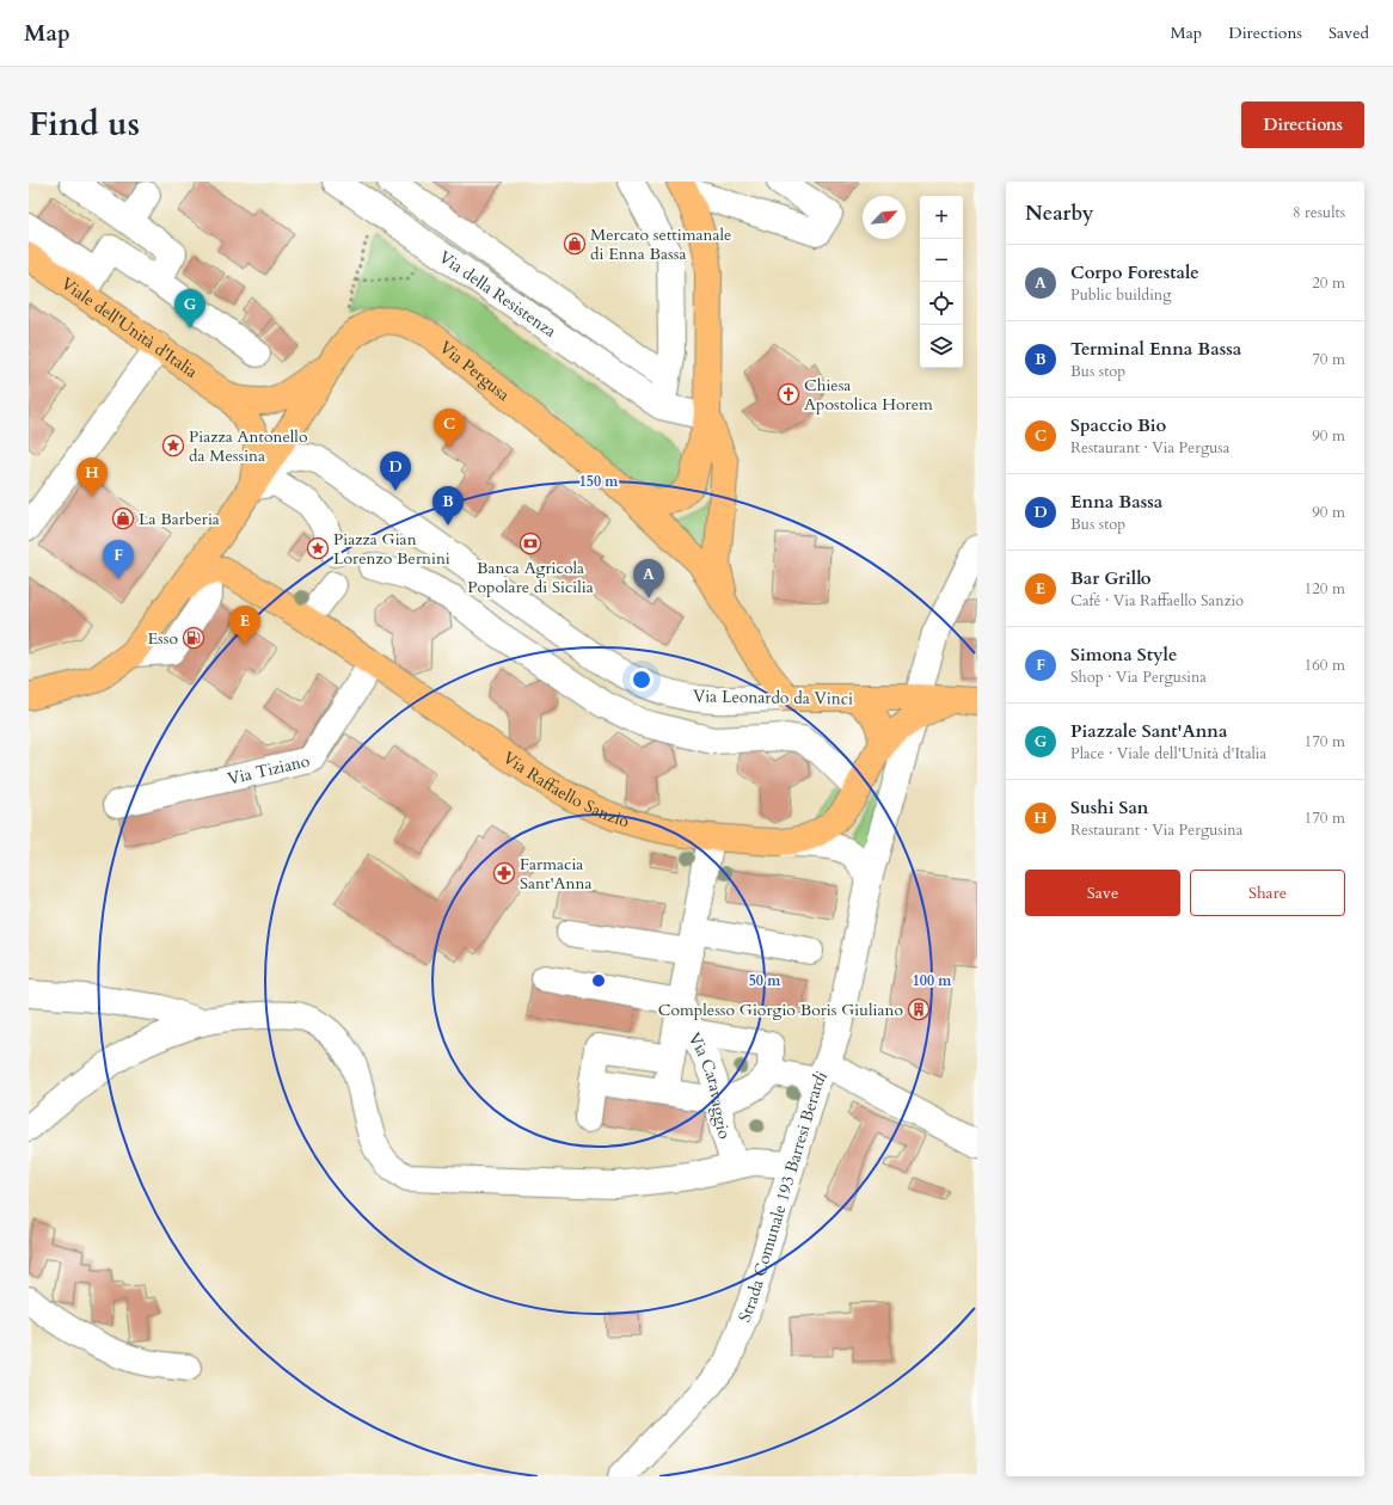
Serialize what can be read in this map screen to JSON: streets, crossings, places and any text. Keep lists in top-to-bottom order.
{
  "streets": {
    "main road": [
      "Viale dell'Unità d'Italia",
      "Via Pergusa",
      "Via Leonardo da Vinci",
      "Via Raffaello Sanzio"
    ],
    "street": [
      "Via della Resistenza",
      "Via Tiziano",
      "Via Caravaggio",
      "Strada Comunale 193 Barresi Berardi"
    ]
  },
  "crossings": [
    ["Via Pergusa", "Via Leonardo da Vinci"],
    ["Via Leonardo da Vinci", "Strada Comunale 193 Barresi Berardi"],
    ["Via Tiziano", "Via Raffaello Sanzio"]
  ],
  "places": {
    "shop": ["Mercato settimanale di Enna Bassa", "La Barberia"],
    "church": ["Chiesa Apostolica Horem"],
    "place": ["Piazza Antonello da Messina", "Piazza Gian Lorenzo Bernini"],
    "bank": ["Banca Agricola Popolare di Sicilia"],
    "fuel station": ["Esso"],
    "pharmacy": ["Farmacia Sant'Anna"],
    "building": ["Complesso Giorgio Boris Giuliano"]
  },
  "north": "top right",
  "page": {
    "header": "Map",
    "nav": ["Map", "Directions", "Saved"],
    "title": "Find us",
    "buttons": [
      "Directions",
      ["Save", "Share"]
    ],
    "heading": ["Nearby", "8 results"],
    "map_buttons": ["+", "−"],
    "list": [
      {
        "mark": "A",
        "name": "Corpo Forestale",
        "note": "Public building",
        "value": "20 m"
      },
      {
        "mark": "B",
        "name": "Terminal Enna Bassa",
        "note": "Bus stop",
        "value": "70 m"
      },
      {
        "mark": "C",
        "name": "Spaccio Bio",
        "note": "Restaurant · Via Pergusa",
        "value": "90 m"
      },
      {
        "mark": "D",
        "name": "Enna Bassa",
        "note": "Bus stop",
        "value": "90 m"
      },
      {
        "mark": "E",
        "name": "Bar Grillo",
        "note": "Café · Via Raffaello Sanzio",
        "value": "120 m"
      },
      {
        "mark": "F",
        "name": "Simona Style",
        "note": "Shop · Via Pergusina",
        "value": "160 m"
      },
      {
        "mark": "G",
        "name": "Piazzale Sant'Anna",
        "note": "Place · Viale dell'Unità d'Italia",
        "value": "170 m"
      },
      {
        "mark": "H",
        "name": "Sushi San",
        "note": "Restaurant · Via Pergusina",
        "value": "170 m"
      }
    ],
    "pins": [
      "G",
      "C",
      "D",
      "H",
      "B",
      "F",
      "A",
      "E"
    ]
  },
  "rings": ["150 m", "50 m", "100 m"]
}
